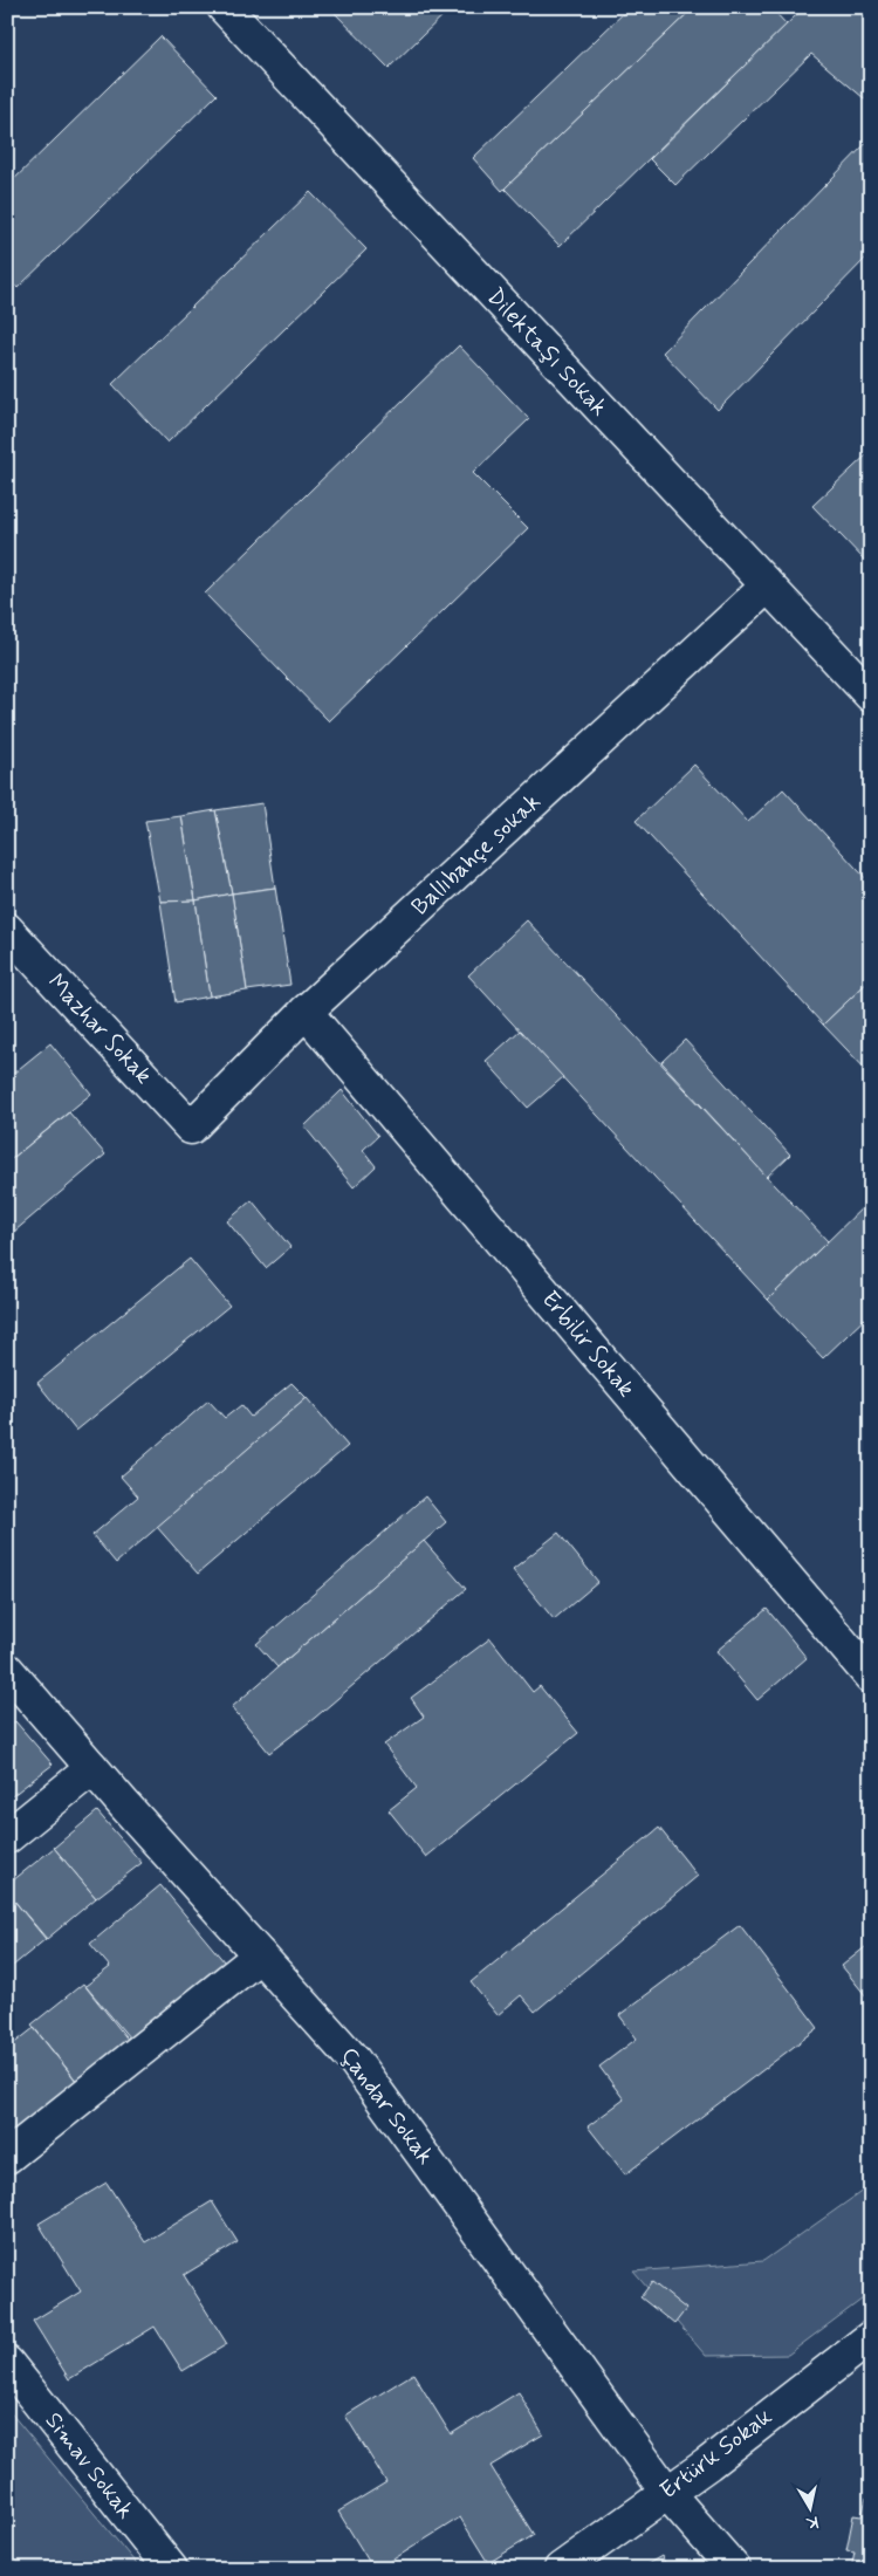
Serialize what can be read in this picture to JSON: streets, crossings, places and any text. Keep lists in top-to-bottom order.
{
  "streets": {
    "street": [
      "Dilektaşı Sokak",
      "Ballıbahçe sokak",
      "Mazhar Sokak",
      "Erbilir Sokak",
      "Çandar Sokak",
      "Ertürk Sokak",
      "Simav Sokak"
    ]
  },
  "crossings": [
    ["Dilektaşı Sokak", "Ballıbahçe sokak"],
    ["Ballıbahçe sokak", "Mazhar Sokak"],
    ["Ballıbahçe sokak", "Erbilir Sokak"],
    ["Çandar Sokak", "Ertürk Sokak"]
  ],
  "north": "bottom"
}
